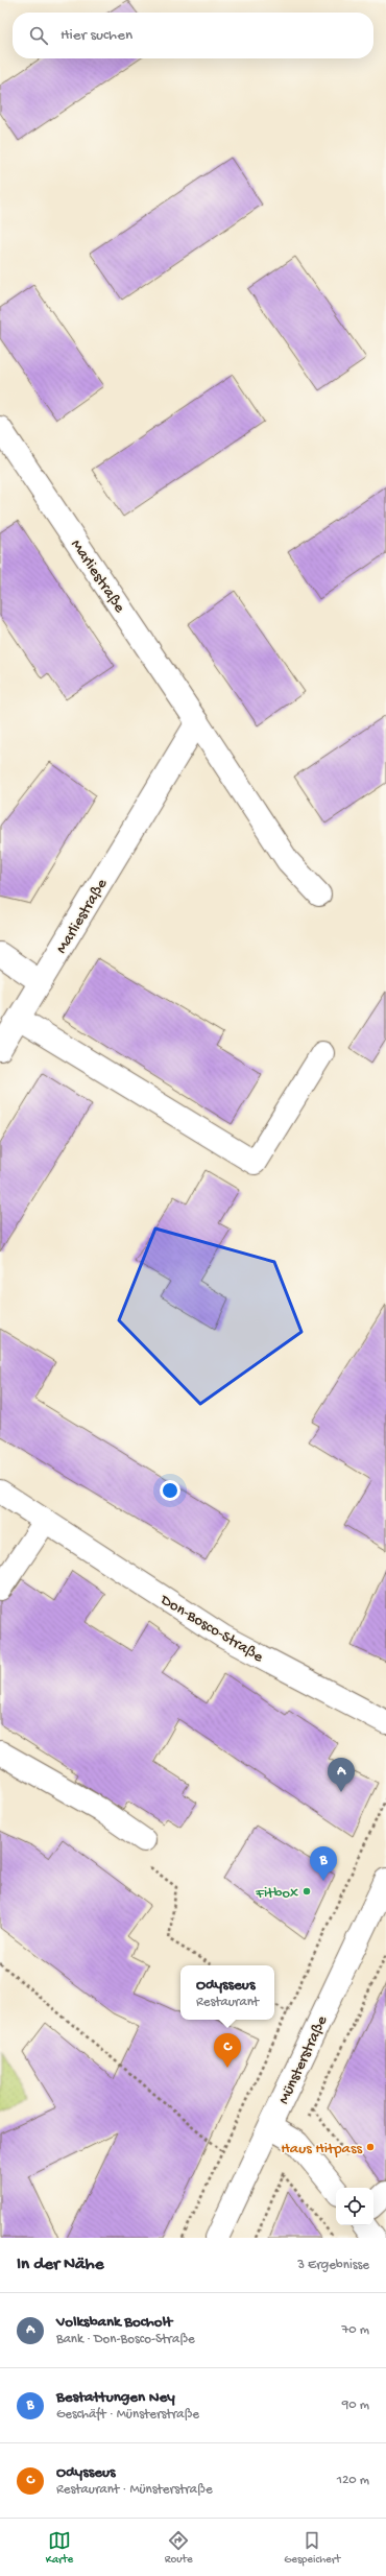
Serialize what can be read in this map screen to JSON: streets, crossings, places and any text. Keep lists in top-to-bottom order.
{
  "streets": {
    "street": ["Marliestraße", "Don-Bosco-Straße", "Münsterstraße"]
  },
  "places": ["Fitbox", "Haus Hitpass"],
  "page": {
    "search": "Hier suchen",
    "pins": ["A", "B", "C"],
    "popup": ["Odysseus", "Restaurant"],
    "heading": ["In der Nähe", "3 Ergebnisse"],
    "list": [
      {
        "mark": "A",
        "name": "Volksbank Bocholt",
        "note": "Bank · Don-Bosco-Straße",
        "value": "70 m"
      },
      {
        "mark": "B",
        "name": "Bestattungen Ney",
        "note": "Geschäft · Münsterstraße",
        "value": "90 m"
      },
      {
        "mark": "C",
        "name": "Odysseus",
        "note": "Restaurant · Münsterstraße",
        "value": "120 m"
      }
    ],
    "nav": ["Karte", "Route", "Gespeichert"]
  }
}
